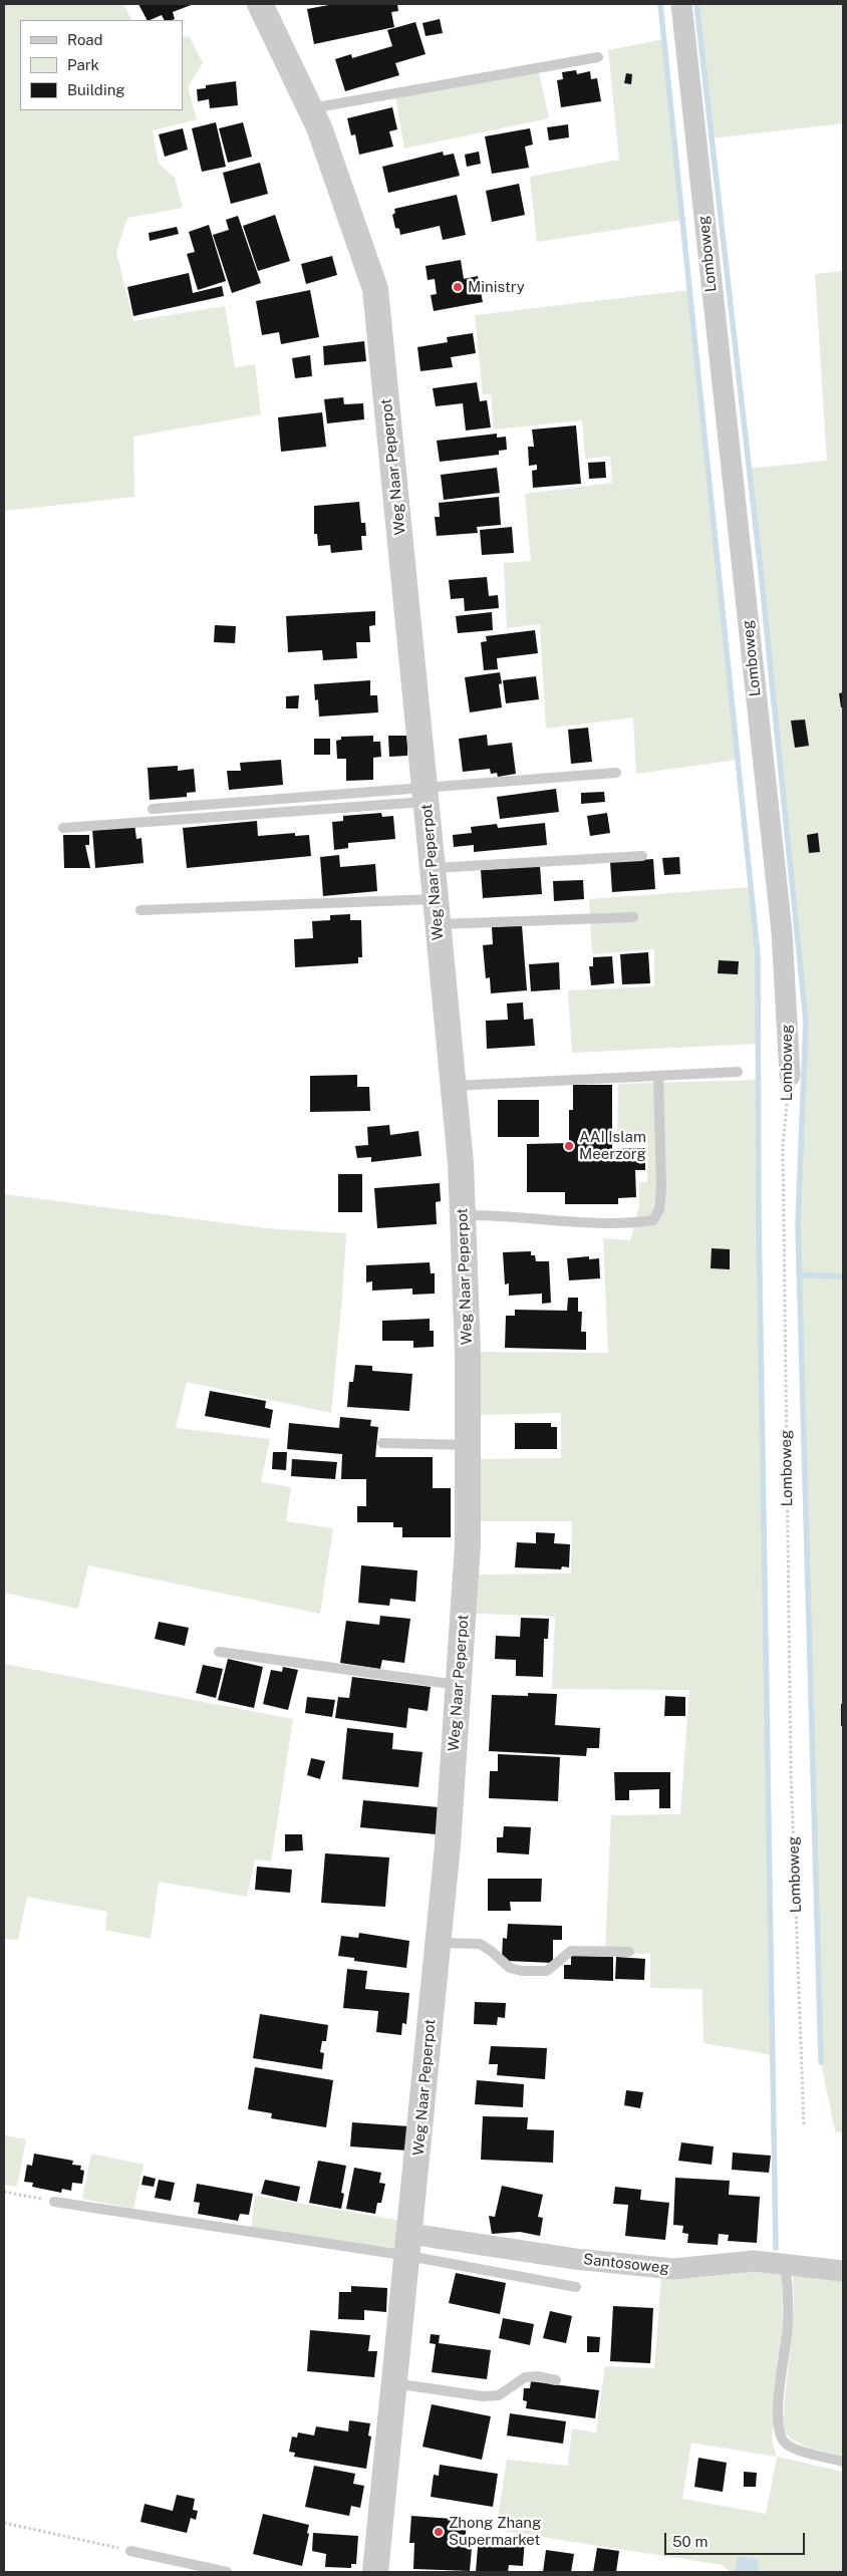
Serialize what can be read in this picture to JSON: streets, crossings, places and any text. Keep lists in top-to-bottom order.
{
  "streets": {
    "street": ["Lomboweg", "Weg Naar Peperpot", "Santosoweg"]
  },
  "crossings": [
    ["Weg Naar Peperpot", "Santosoweg"]
  ],
  "places": ["Ministry", "AAI Islam Meerzorg", "Zhong Zhang Supermarket"],
  "legend": ["Road", "Park", "Building"],
  "scale_bar": "50 m"
}
